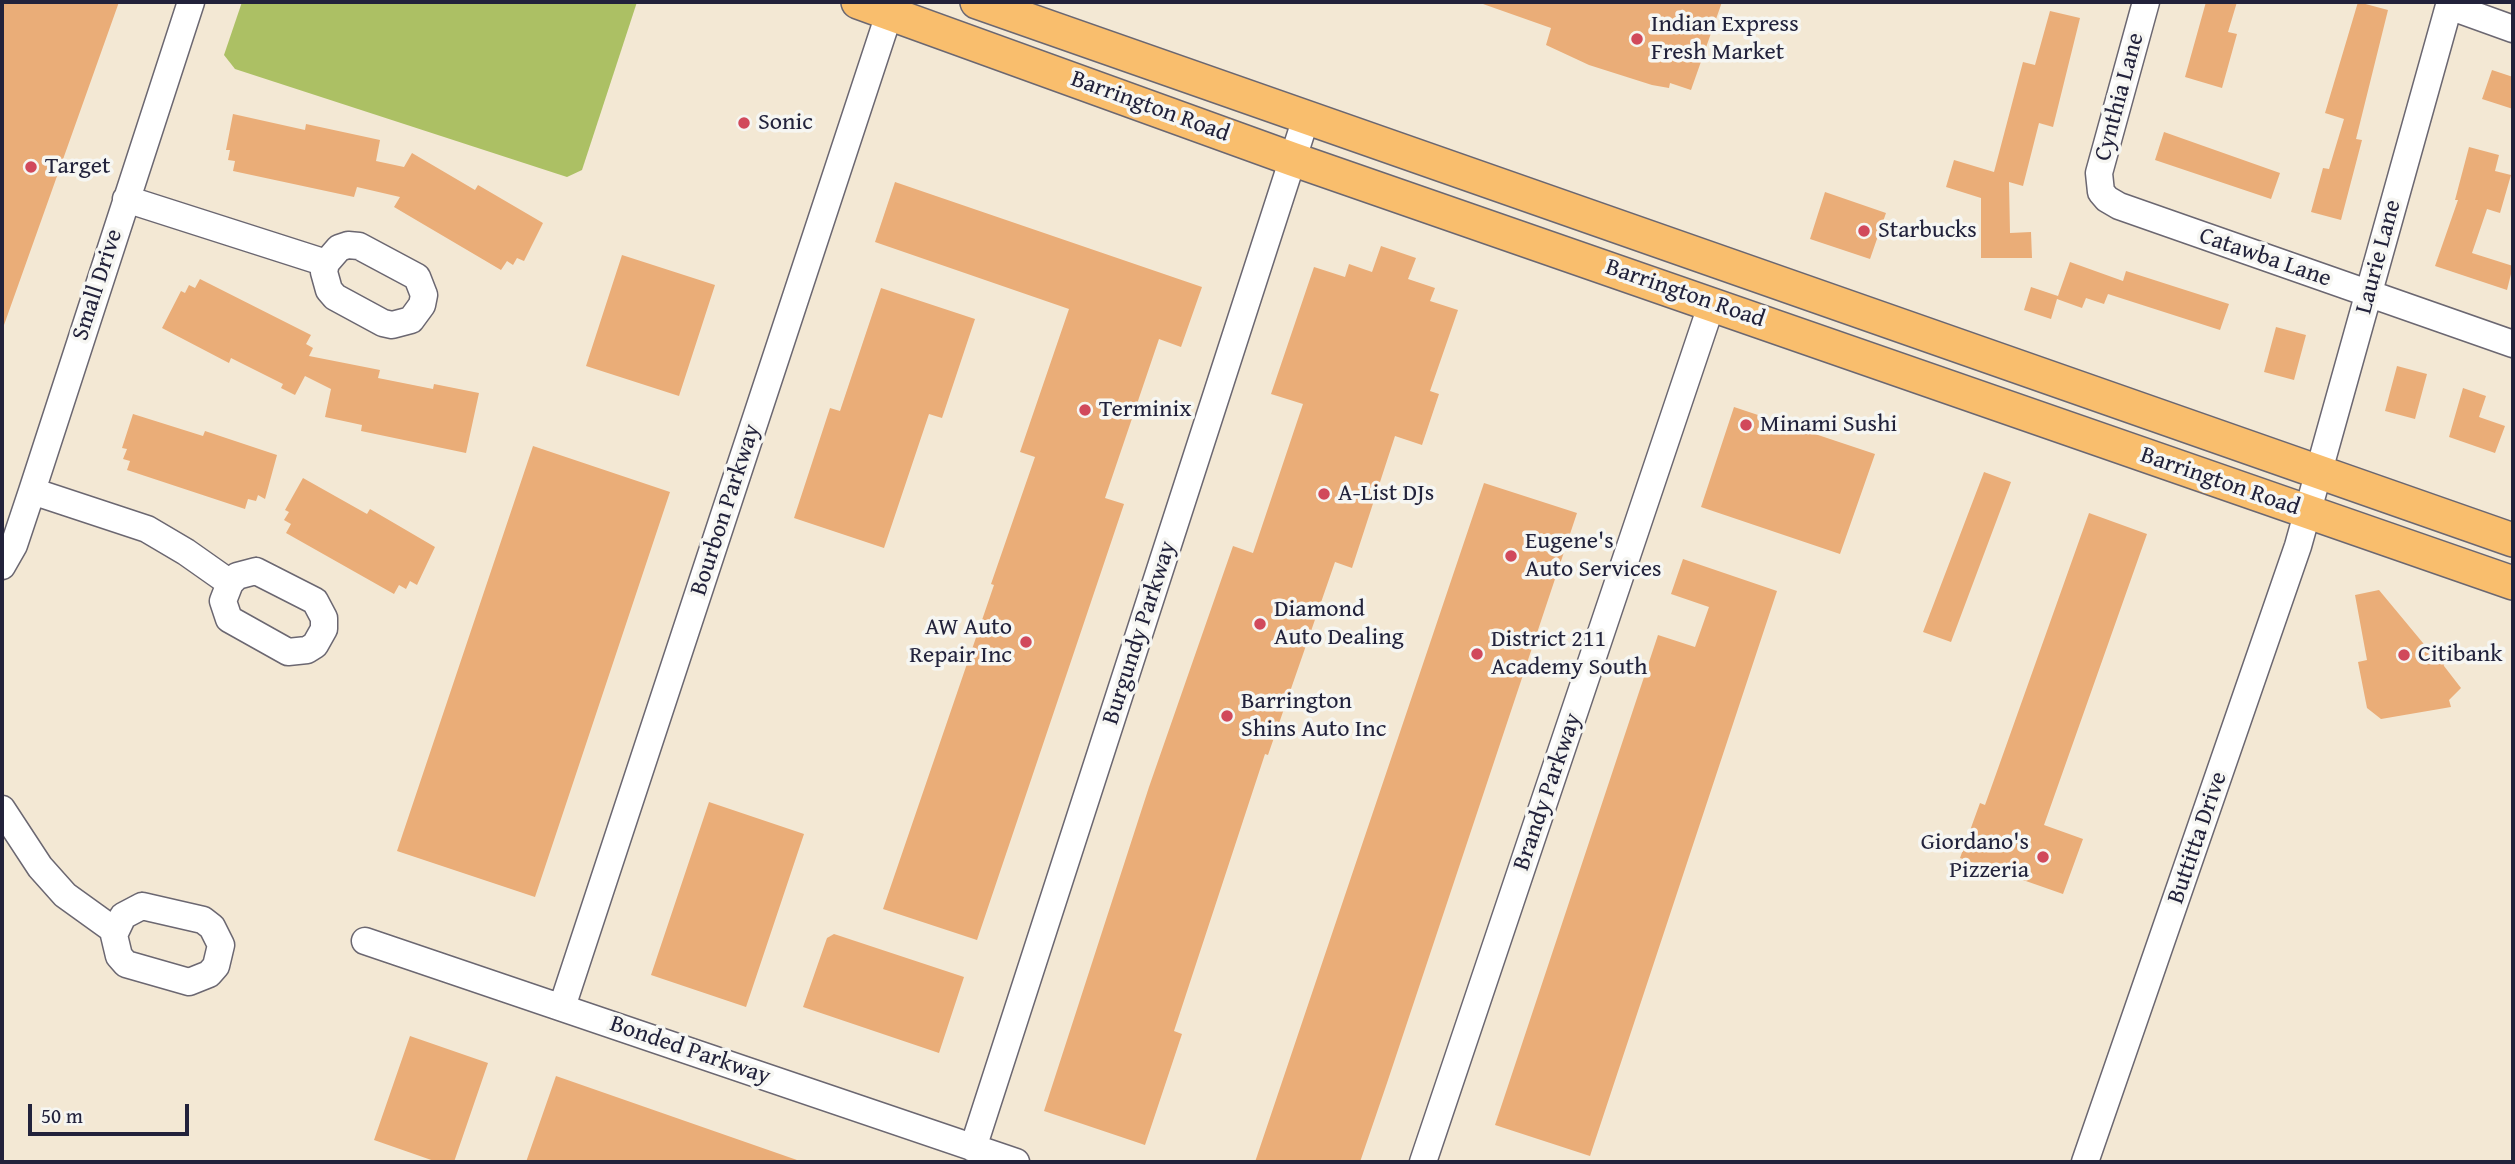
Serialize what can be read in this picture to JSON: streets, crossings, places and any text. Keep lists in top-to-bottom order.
{
  "streets": {
    "main road": ["Barrington Road"],
    "street": [
      "Cynthia Lane",
      "Laurie Lane",
      "Catawba Lane",
      "Small Drive",
      "Bourbon Parkway",
      "Burgundy Parkway",
      "Brandy Parkway",
      "Buttitta Drive",
      "Bonded Parkway"
    ]
  },
  "crossings": [
    ["Cynthia Lane", "Catawba Lane"],
    ["Barrington Road", "Laurie Lane"],
    ["Barrington Road", "Bourbon Parkway"],
    ["Barrington Road", "Burgundy Parkway"],
    ["Barrington Road", "Brandy Parkway"],
    ["Barrington Road", "Buttitta Drive"],
    ["Laurie Lane", "Catawba Lane"],
    ["Laurie Lane", "Buttitta Drive"],
    ["Bourbon Parkway", "Bonded Parkway"],
    ["Burgundy Parkway", "Bonded Parkway"]
  ],
  "places": [
    "Indian Express Fresh Market",
    "Sonic",
    "Target",
    "Starbucks",
    "Terminix",
    "Minami Sushi",
    "A-List DJs",
    "Eugene's Auto Services",
    "Diamond Auto Dealing",
    "AW Auto Repair Inc",
    "District 211 Academy South",
    "Citibank",
    "Barrington Shins Auto Inc",
    "Giordano's Pizzeria"
  ],
  "scale_bar": "50 m"
}
